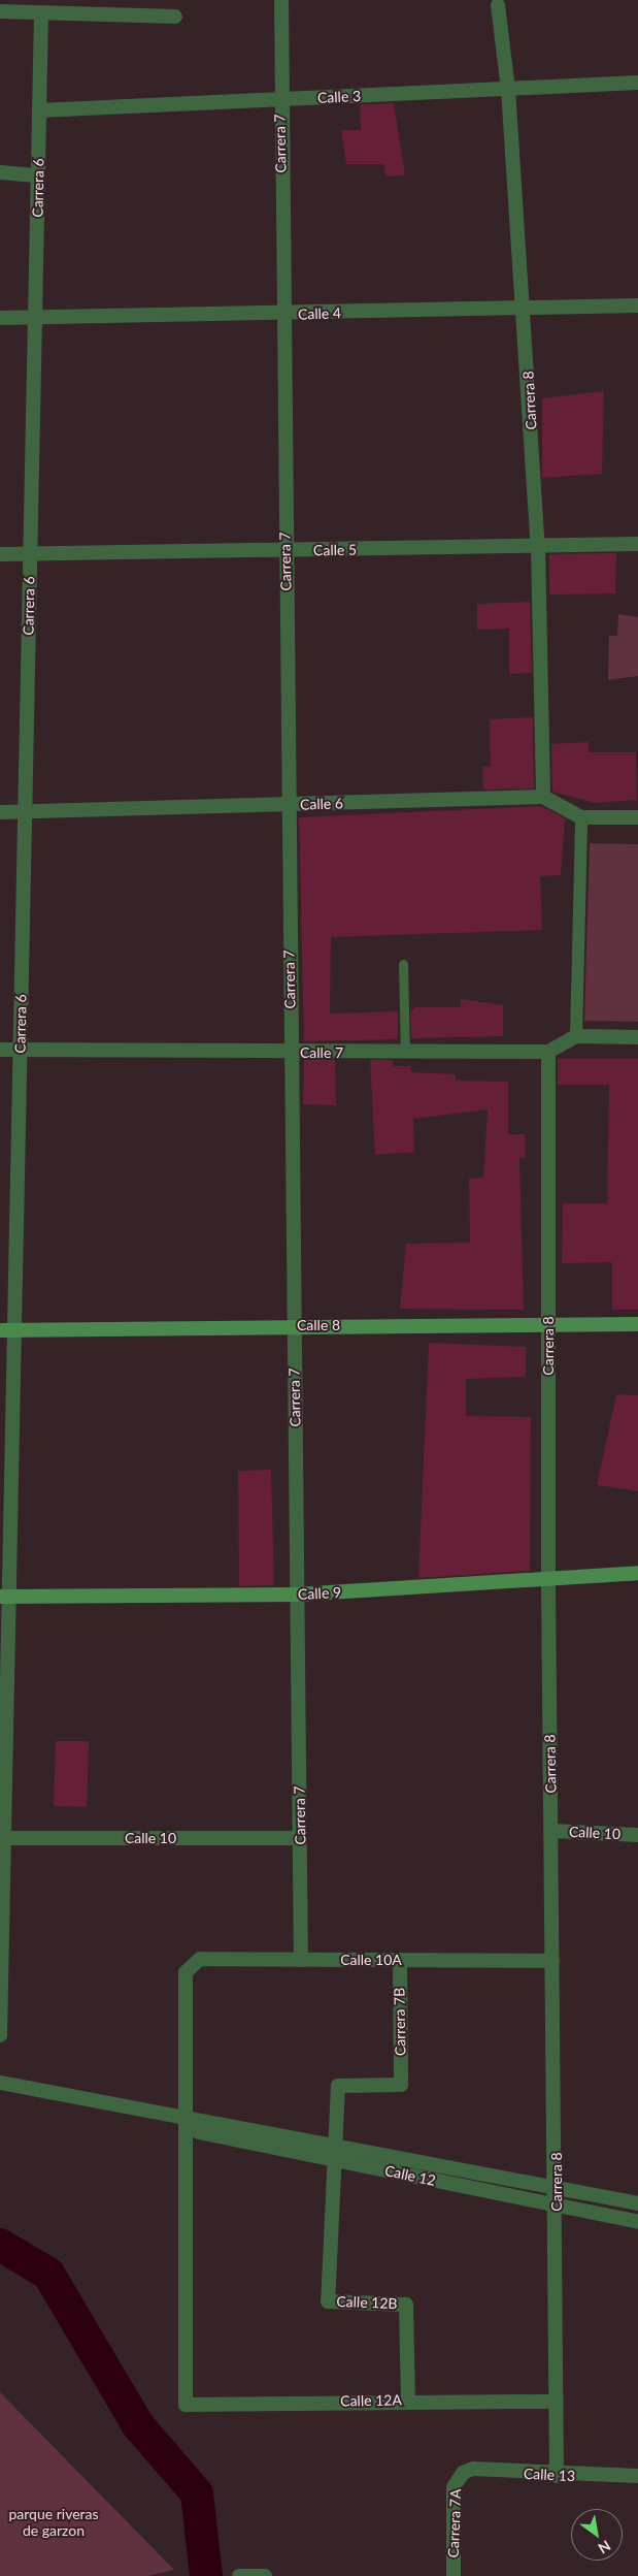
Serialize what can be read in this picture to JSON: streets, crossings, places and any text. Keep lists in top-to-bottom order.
{
  "streets": {
    "main road": ["Calle 8", "Calle 9"],
    "street": [
      "Calle 3",
      "Carrera 7",
      "Carrera 6",
      "Calle 4",
      "Carrera 8",
      "Calle 5",
      "Calle 6",
      "Calle 7",
      "Calle 10",
      "Calle 10A",
      "Carrera 7B",
      "Calle 12",
      "Calle 12B",
      "Calle 12A",
      "Calle 13",
      "Carrera 7A"
    ]
  },
  "crossings": [
    ["Calle 3", "Carrera 7"],
    ["Calle 3", "Carrera 6"],
    ["Calle 3", "Carrera 8"],
    ["Carrera 7", "Calle 4"],
    ["Carrera 7", "Calle 5"],
    ["Carrera 7", "Calle 6"],
    ["Carrera 7", "Calle 7"],
    ["Carrera 7", "Calle 8"],
    ["Carrera 7", "Calle 9"],
    ["Carrera 7", "Calle 10"],
    ["Carrera 7", "Calle 10A"],
    ["Carrera 6", "Calle 4"],
    ["Carrera 6", "Calle 5"],
    ["Carrera 6", "Calle 6"],
    ["Carrera 6", "Calle 7"],
    ["Carrera 6", "Calle 8"],
    ["Carrera 6", "Calle 9"],
    ["Carrera 6", "Calle 10"],
    ["Calle 4", "Carrera 8"],
    ["Carrera 8", "Calle 5"],
    ["Carrera 8", "Calle 6"],
    ["Carrera 8", "Calle 7"],
    ["Carrera 8", "Calle 8"],
    ["Carrera 8", "Calle 9"],
    ["Carrera 8", "Calle 10"],
    ["Carrera 8", "Calle 10A"],
    ["Carrera 8", "Calle 12"],
    ["Carrera 8", "Calle 12A"],
    ["Carrera 8", "Calle 13"],
    ["Calle 10A", "Carrera 7B"],
    ["Calle 10A", "Calle 12"],
    ["Calle 10A", "Calle 12A"],
    ["Carrera 7B", "Calle 12"],
    ["Carrera 7B", "Calle 12B"],
    ["Calle 12", "Calle 12B"],
    ["Calle 12", "Calle 12A"],
    ["Calle 12B", "Calle 12A"],
    ["Calle 13", "Carrera 7A"]
  ],
  "parks": ["parque riveras de garzon"],
  "north": "bottom right"
}
